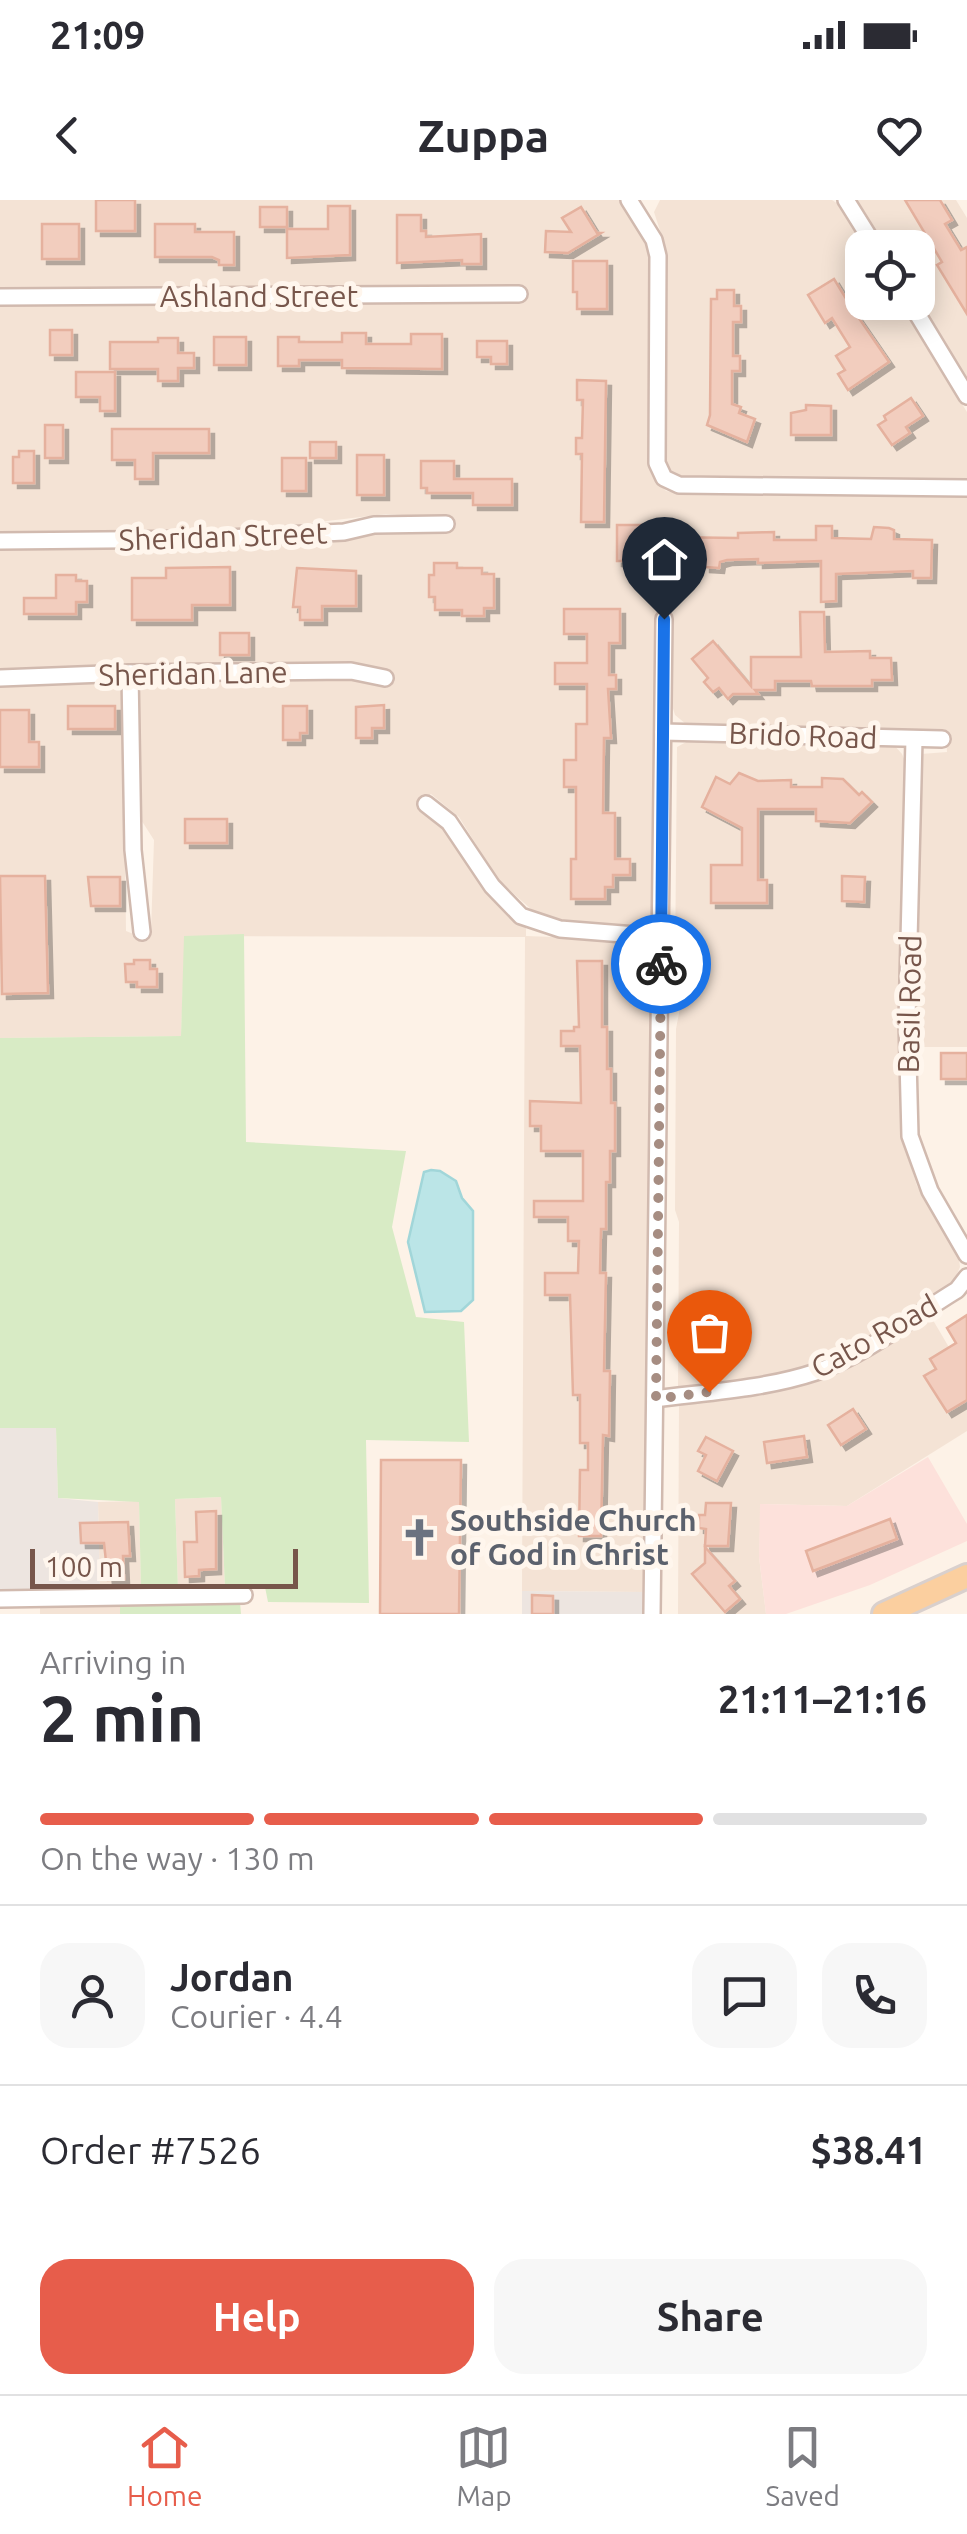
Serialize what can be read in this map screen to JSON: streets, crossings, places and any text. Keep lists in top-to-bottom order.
{
  "streets": {
    "street": [
      "Ashland Street",
      "Sheridan Street",
      "Sheridan Lane",
      "Brido Road",
      "Basil Road",
      "Cato Road"
    ]
  },
  "crossings": [
    ["Brido Road", "Basil Road"]
  ],
  "places": {
    "church": ["Southside Church of God in Christ"]
  },
  "scale_bar": "100 m",
  "page": {
    "status": "21:09",
    "header": "Zuppa",
    "scale": "100 m",
    "heading": ["2 min", "Arriving in", "21:11–21:16"],
    "panel": [
      "Jordan",
      "Courier · 4.4",
      "Order #7526",
      "$38.41"
    ],
    "bar": "On the way · 130 m",
    "buttons": ["Help", "Share"],
    "tabs": ["Home", "Map", "Saved"]
  }
}
